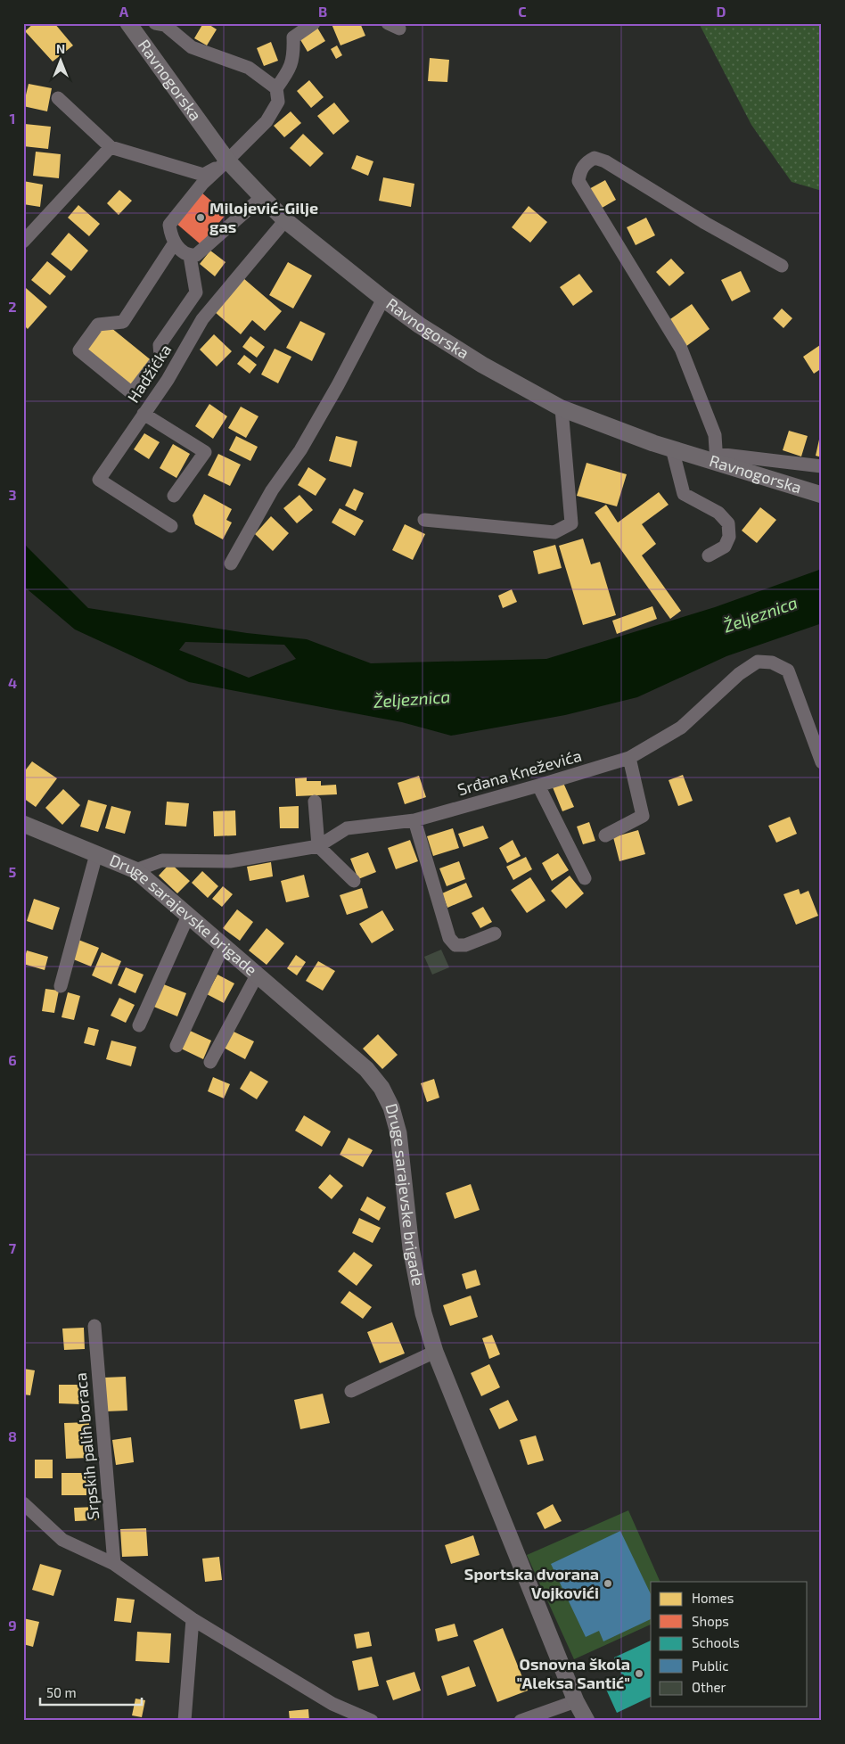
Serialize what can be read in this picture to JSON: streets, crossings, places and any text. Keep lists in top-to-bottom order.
{
  "streets": {
    "main road": ["Ravnogorska", "Druge sarajevske brigade"],
    "street": ["Hadžićka", "Srđana Kneževića", "Srpskih palih boraca"]
  },
  "crossings": [
    ["Ravnogorska", "Hadžićka"],
    ["Srđana Kneževića", "Druge sarajevske brigade"]
  ],
  "water": ["Željeznica"],
  "places": ["Milojević-Gilje gas", "Sportska dvorana Vojkovići", "Osnovna škola \"Aleksa Santić\""],
  "legend": [
    "Homes",
    "Shops",
    "Schools",
    "Public",
    "Other"
  ],
  "scale_bar": "50 m",
  "north": "top",
  "grid": {
    "columns": [
      "A",
      "B",
      "C",
      "D"
    ],
    "rows": [
      "1",
      "2",
      "3",
      "4",
      "5",
      "6",
      "7",
      "8",
      "9"
    ]
  }
}
